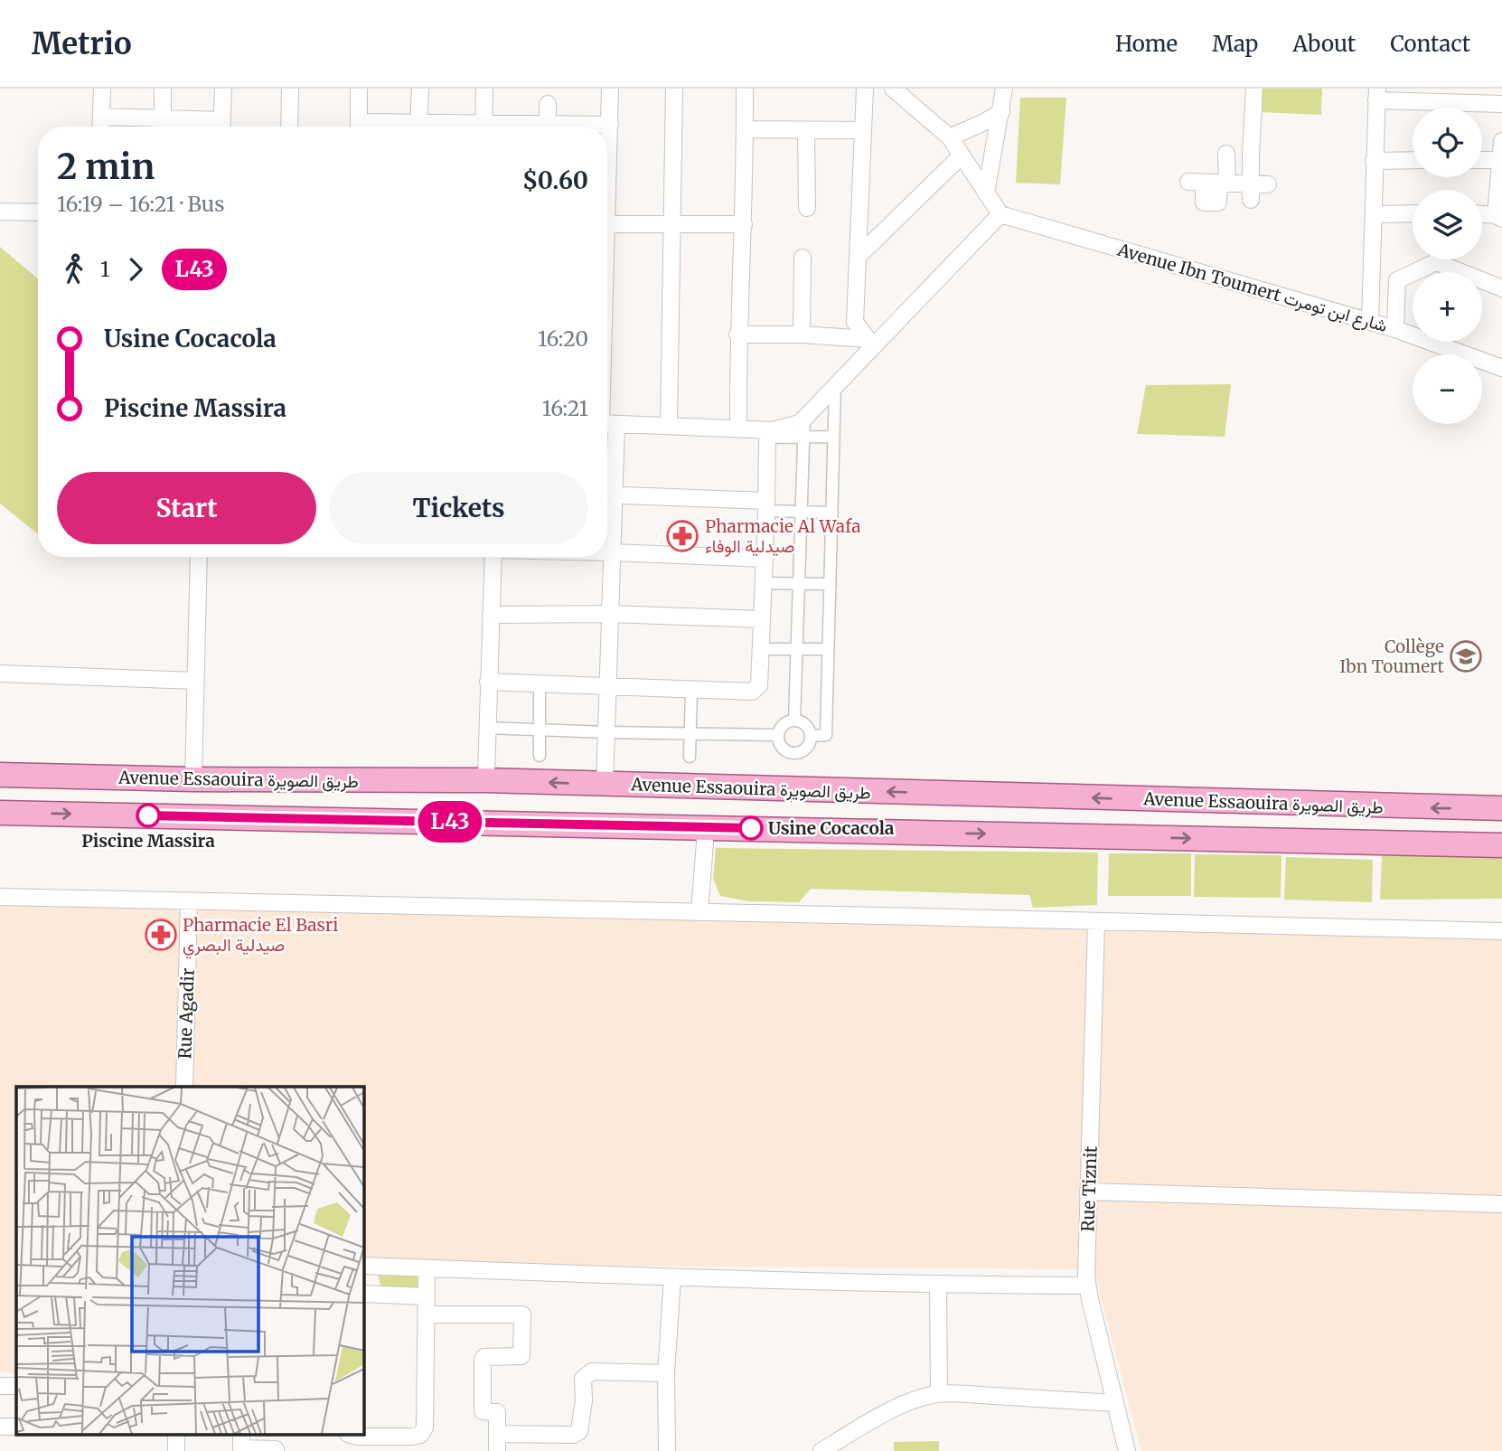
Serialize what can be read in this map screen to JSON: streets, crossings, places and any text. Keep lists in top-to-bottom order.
{
  "streets": {
    "main road": ["Avenue Essaouira طريق الصويرة"],
    "street": ["Avenue Ibn Toumert شارع ابن تومرت", "Rue Agadir", "Rue Tiznit"]
  },
  "places": {
    "pharmacy": ["Pharmacie Al Wafa صيدلية الوفاء", "Pharmacie El Basri صيدلية البصري"],
    "school or university": ["Collège Ibn Toumert"],
    "other": ["Piscine Massira", "Usine Cocacola"]
  },
  "lines": ["bus line L43"],
  "page": {
    "header": "Metrio",
    "nav": [
      "Home",
      "Map",
      "About",
      "Contact"
    ],
    "on_map": "L43",
    "map_buttons": ["+", "−"],
    "heading": ["2 min", "16:19 – 16:21 · Bus", "$0.60"],
    "legs": ["1", "L43"],
    "list": [
      {
        "name": "Usine Cocacola",
        "value": "16:20"
      },
      {
        "name": "Piscine Massira",
        "value": "16:21"
      }
    ],
    "buttons": ["Start", "Tickets"]
  }
}
